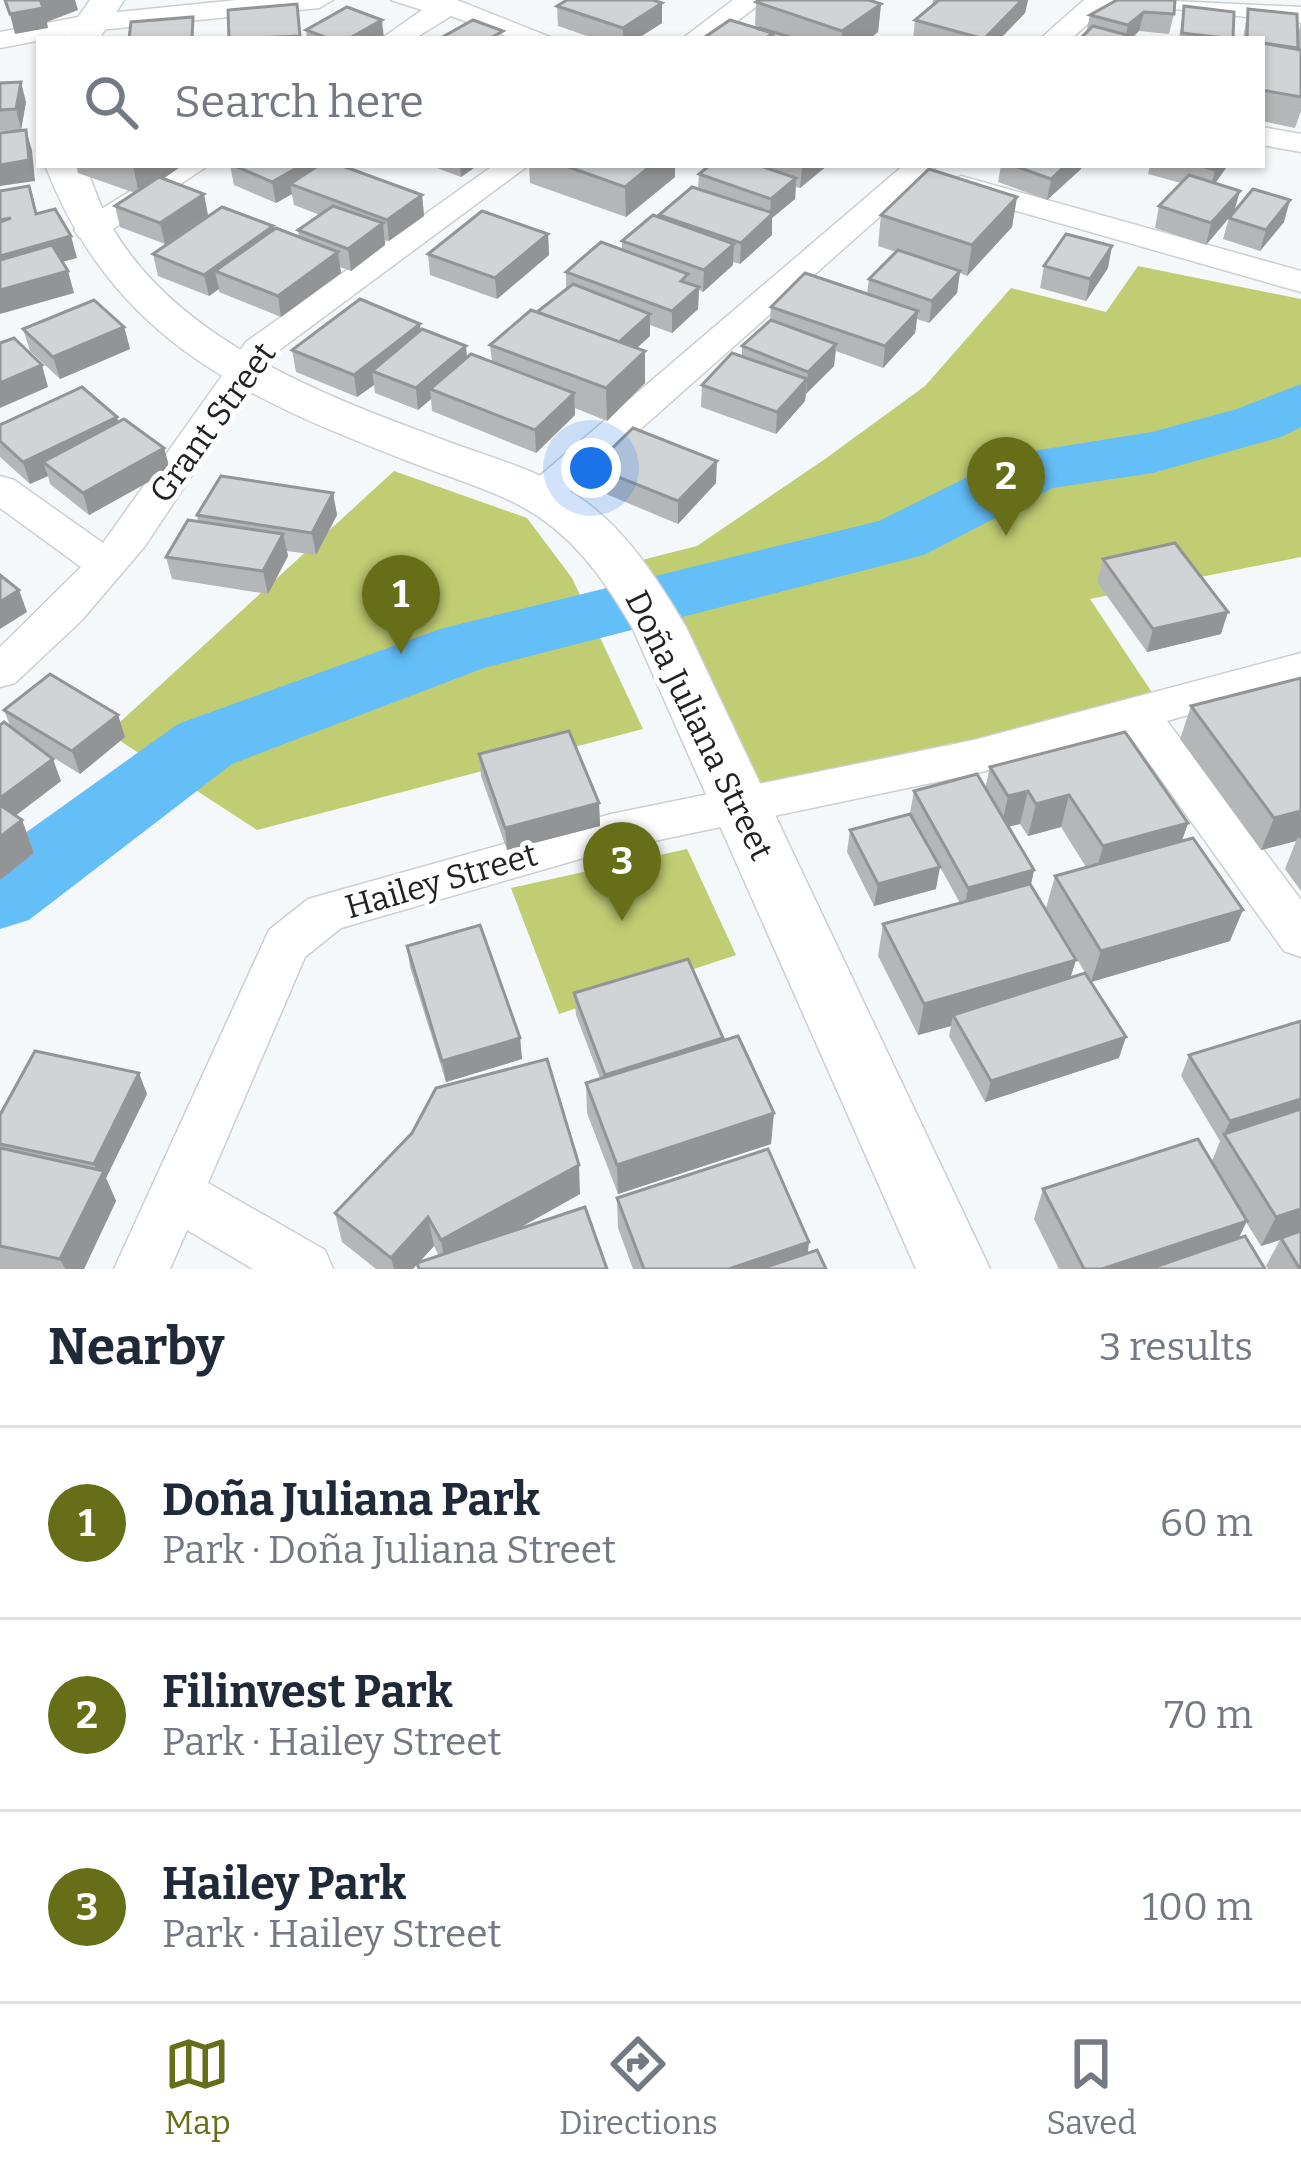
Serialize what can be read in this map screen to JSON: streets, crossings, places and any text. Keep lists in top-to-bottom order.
{
  "streets": {
    "street": ["Grant Street", "Doña Juliana Street", "Hailey Street"]
  },
  "crossings": [
    ["Grant Street", "Doña Juliana Street"],
    ["Doña Juliana Street", "Hailey Street"]
  ],
  "page": {
    "search": "Search here",
    "pins": ["2", "1", "3"],
    "heading": ["Nearby", "3 results"],
    "list": [
      {
        "mark": "1",
        "name": "Doña Juliana Park",
        "note": "Park · Doña Juliana Street",
        "value": "60 m"
      },
      {
        "mark": "2",
        "name": "Filinvest Park",
        "note": "Park · Hailey Street",
        "value": "70 m"
      },
      {
        "mark": "3",
        "name": "Hailey Park",
        "note": "Park · Hailey Street",
        "value": "100 m"
      }
    ],
    "nav": ["Map", "Directions", "Saved"]
  }
}
